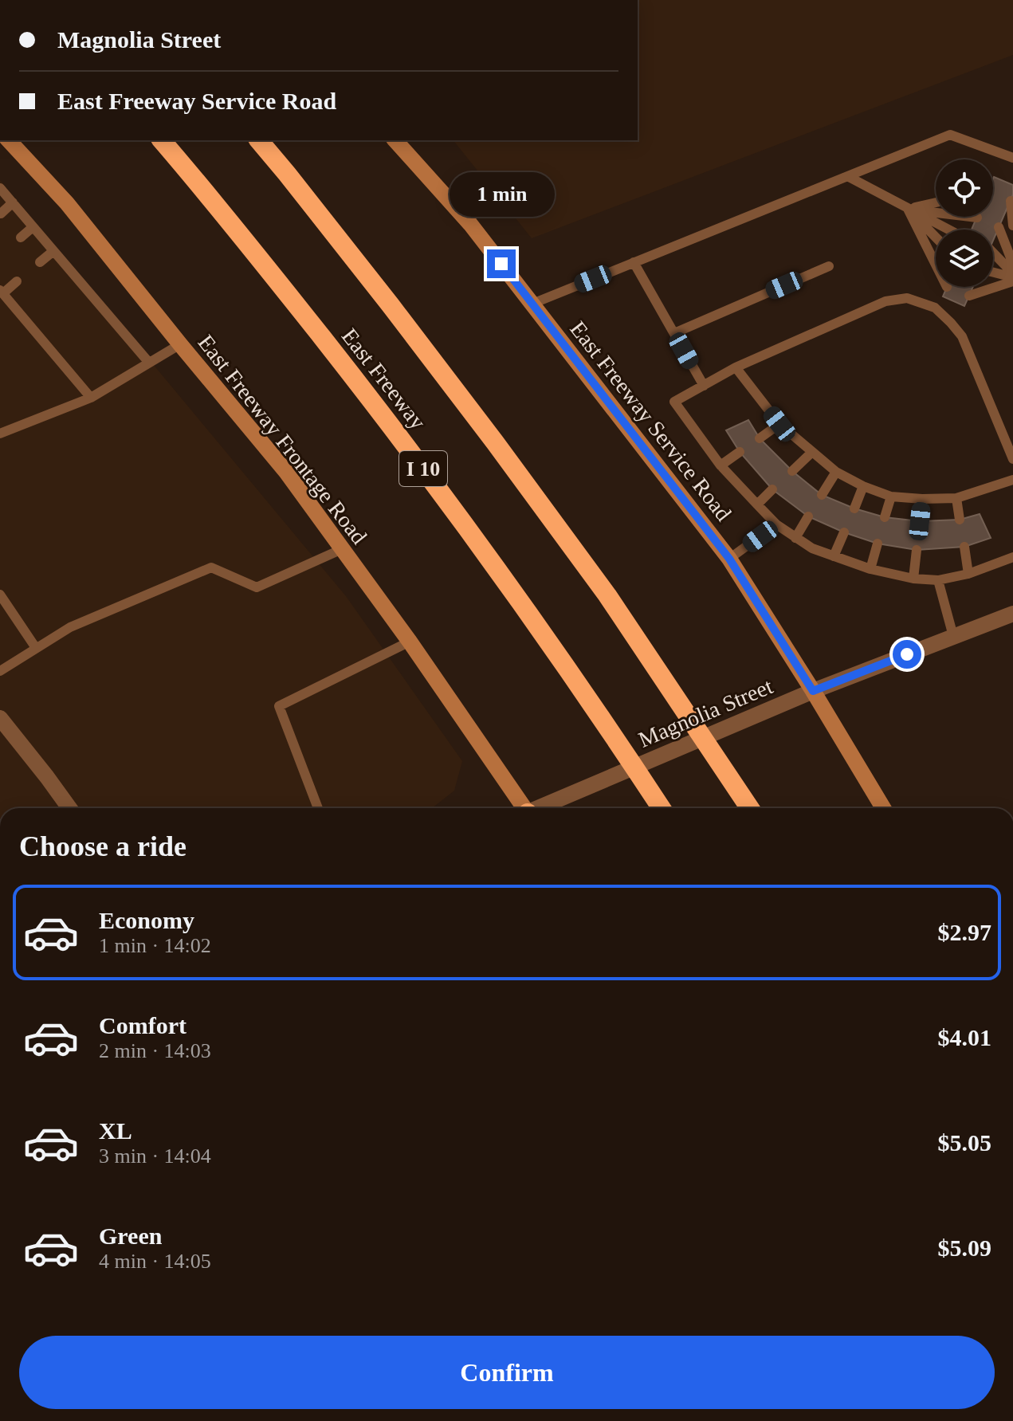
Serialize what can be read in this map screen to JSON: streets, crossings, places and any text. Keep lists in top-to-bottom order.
{
  "streets": {
    "highway": ["East Freeway", "I 10"],
    "main road": ["East Freeway Service Road", "East Freeway Frontage Road"],
    "street": ["Magnolia Street"]
  },
  "crossings": [
    ["East Freeway Service Road", "Magnolia Street"]
  ],
  "page": {
    "banner": ["Magnolia Street", "East Freeway Service Road"],
    "bubble": "1 min",
    "heading": "Choose a ride",
    "list": [
      {
        "name": "Economy",
        "note": "1 min · 14:02",
        "value": "$2.97"
      },
      {
        "name": "Comfort",
        "note": "2 min · 14:03",
        "value": "$4.01"
      },
      {
        "name": "XL",
        "note": "3 min · 14:04",
        "value": "$5.05"
      },
      {
        "name": "Green",
        "note": "4 min · 14:05",
        "value": "$5.09"
      }
    ],
    "buttons": "Confirm"
  }
}
